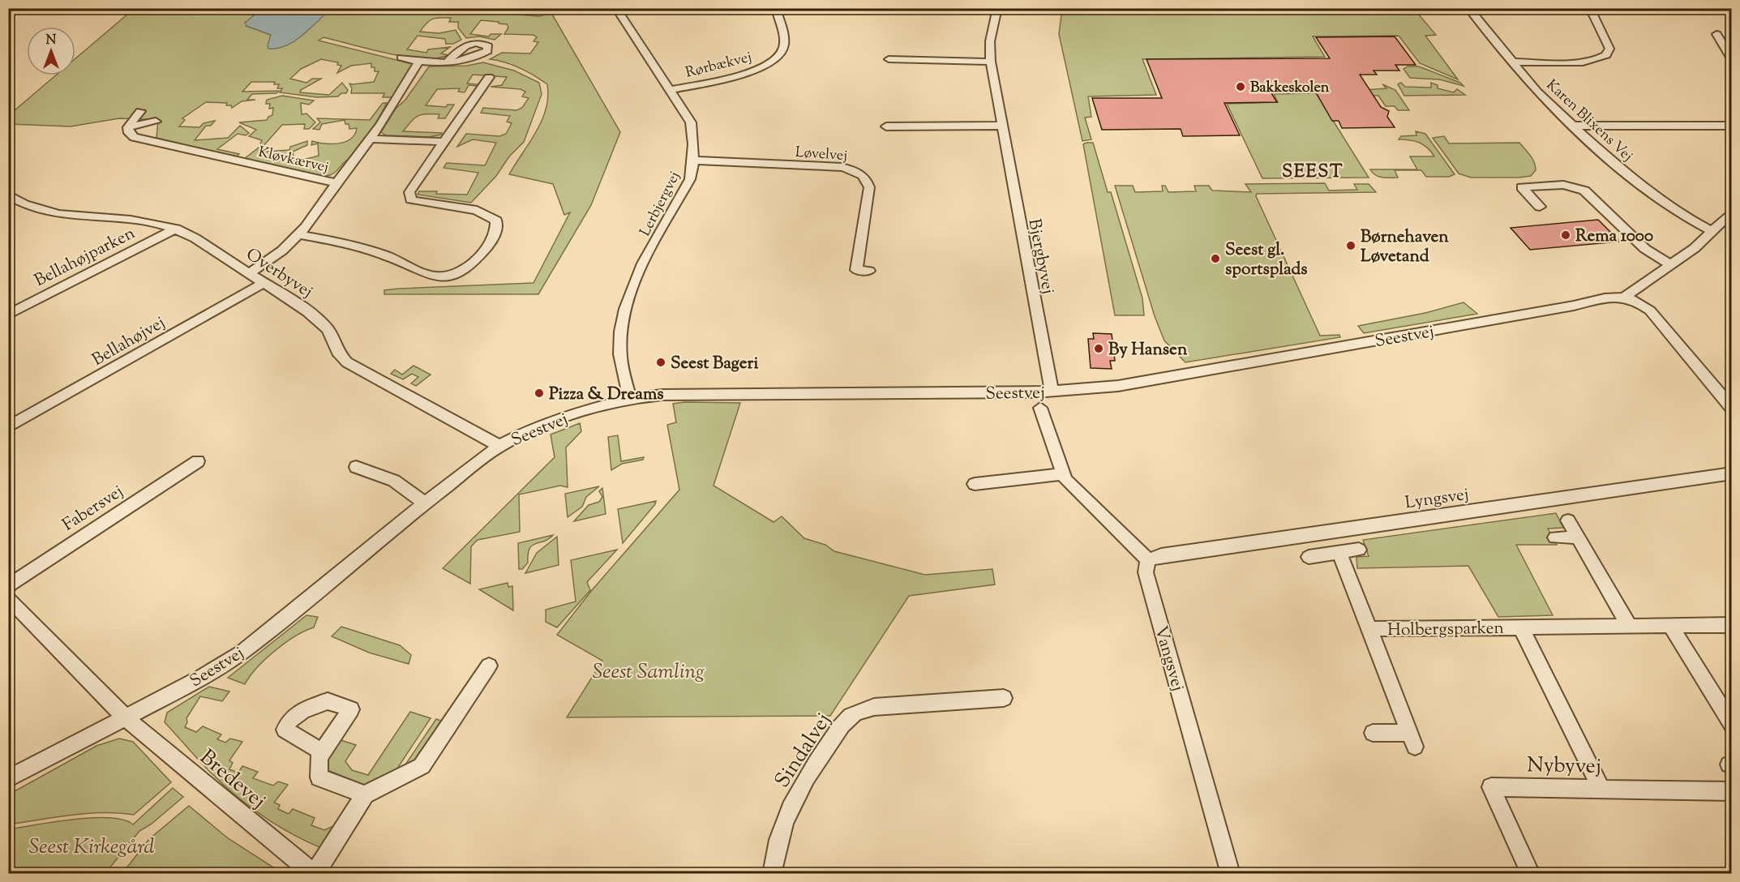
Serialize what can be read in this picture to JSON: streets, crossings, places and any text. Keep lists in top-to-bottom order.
{
  "streets": {
    "street": [
      "Rørbækvej",
      "Karen Blixens Vej",
      "Løvelvej",
      "Kløvkærvej",
      "Lerbjergvej",
      "Bellahøjparken",
      "Bjergbyvej",
      "Overbyvej",
      "Seestvej",
      "Bellahøjvej",
      "Lyngsvej",
      "Fabersvej",
      "Holbergsparken",
      "Vangsvej",
      "Sindalvej",
      "Nybyvej",
      "Bredevej"
    ]
  },
  "crossings": [
    ["Rørbækvej", "Lerbjergvej"],
    ["Løvelvej", "Lerbjergvej"],
    ["Kløvkærvej", "Overbyvej"],
    ["Lerbjergvej", "Seestvej"],
    ["Bellahøjparken", "Overbyvej"],
    ["Bjergbyvej", "Seestvej"],
    ["Overbyvej", "Seestvej"],
    ["Overbyvej", "Bellahøjvej"],
    ["Seestvej", "Bredevej"],
    ["Lyngsvej", "Vangsvej"],
    ["Holbergsparken", "Nybyvej"]
  ],
  "districts": ["SEEST"],
  "parks": ["Seest Samling", "Seest Kirkegård"],
  "places": [
    "Bakkeskolen",
    "Rema 1000",
    "Børnehaven Løvetand",
    "Seest gl. sportsplads",
    "By Hansen",
    "Seest Bageri",
    "Pizza & Dreams"
  ],
  "north": "top"
}
